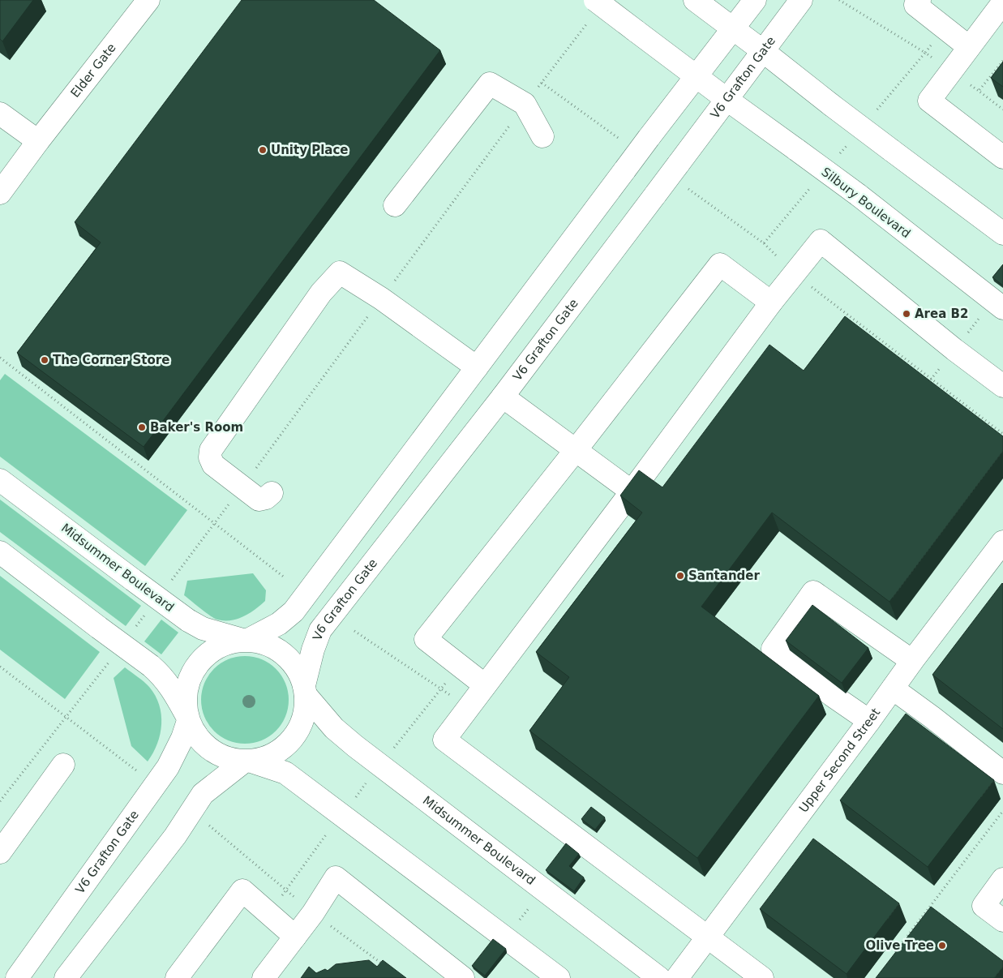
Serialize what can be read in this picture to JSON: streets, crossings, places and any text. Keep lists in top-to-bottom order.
{
  "streets": {
    "street": [
      "Elder Gate",
      "V6 Grafton Gate",
      "Silbury Boulevard",
      "Midsummer Boulevard",
      "Upper Second Street"
    ]
  },
  "crossings": [
    ["V6 Grafton Gate", "Silbury Boulevard"],
    ["V6 Grafton Gate", "Midsummer Boulevard"]
  ],
  "places": [
    "Unity Place",
    "Area B2",
    "The Corner Store",
    "Baker's Room",
    "Santander",
    "Olive Tree"
  ]
}
